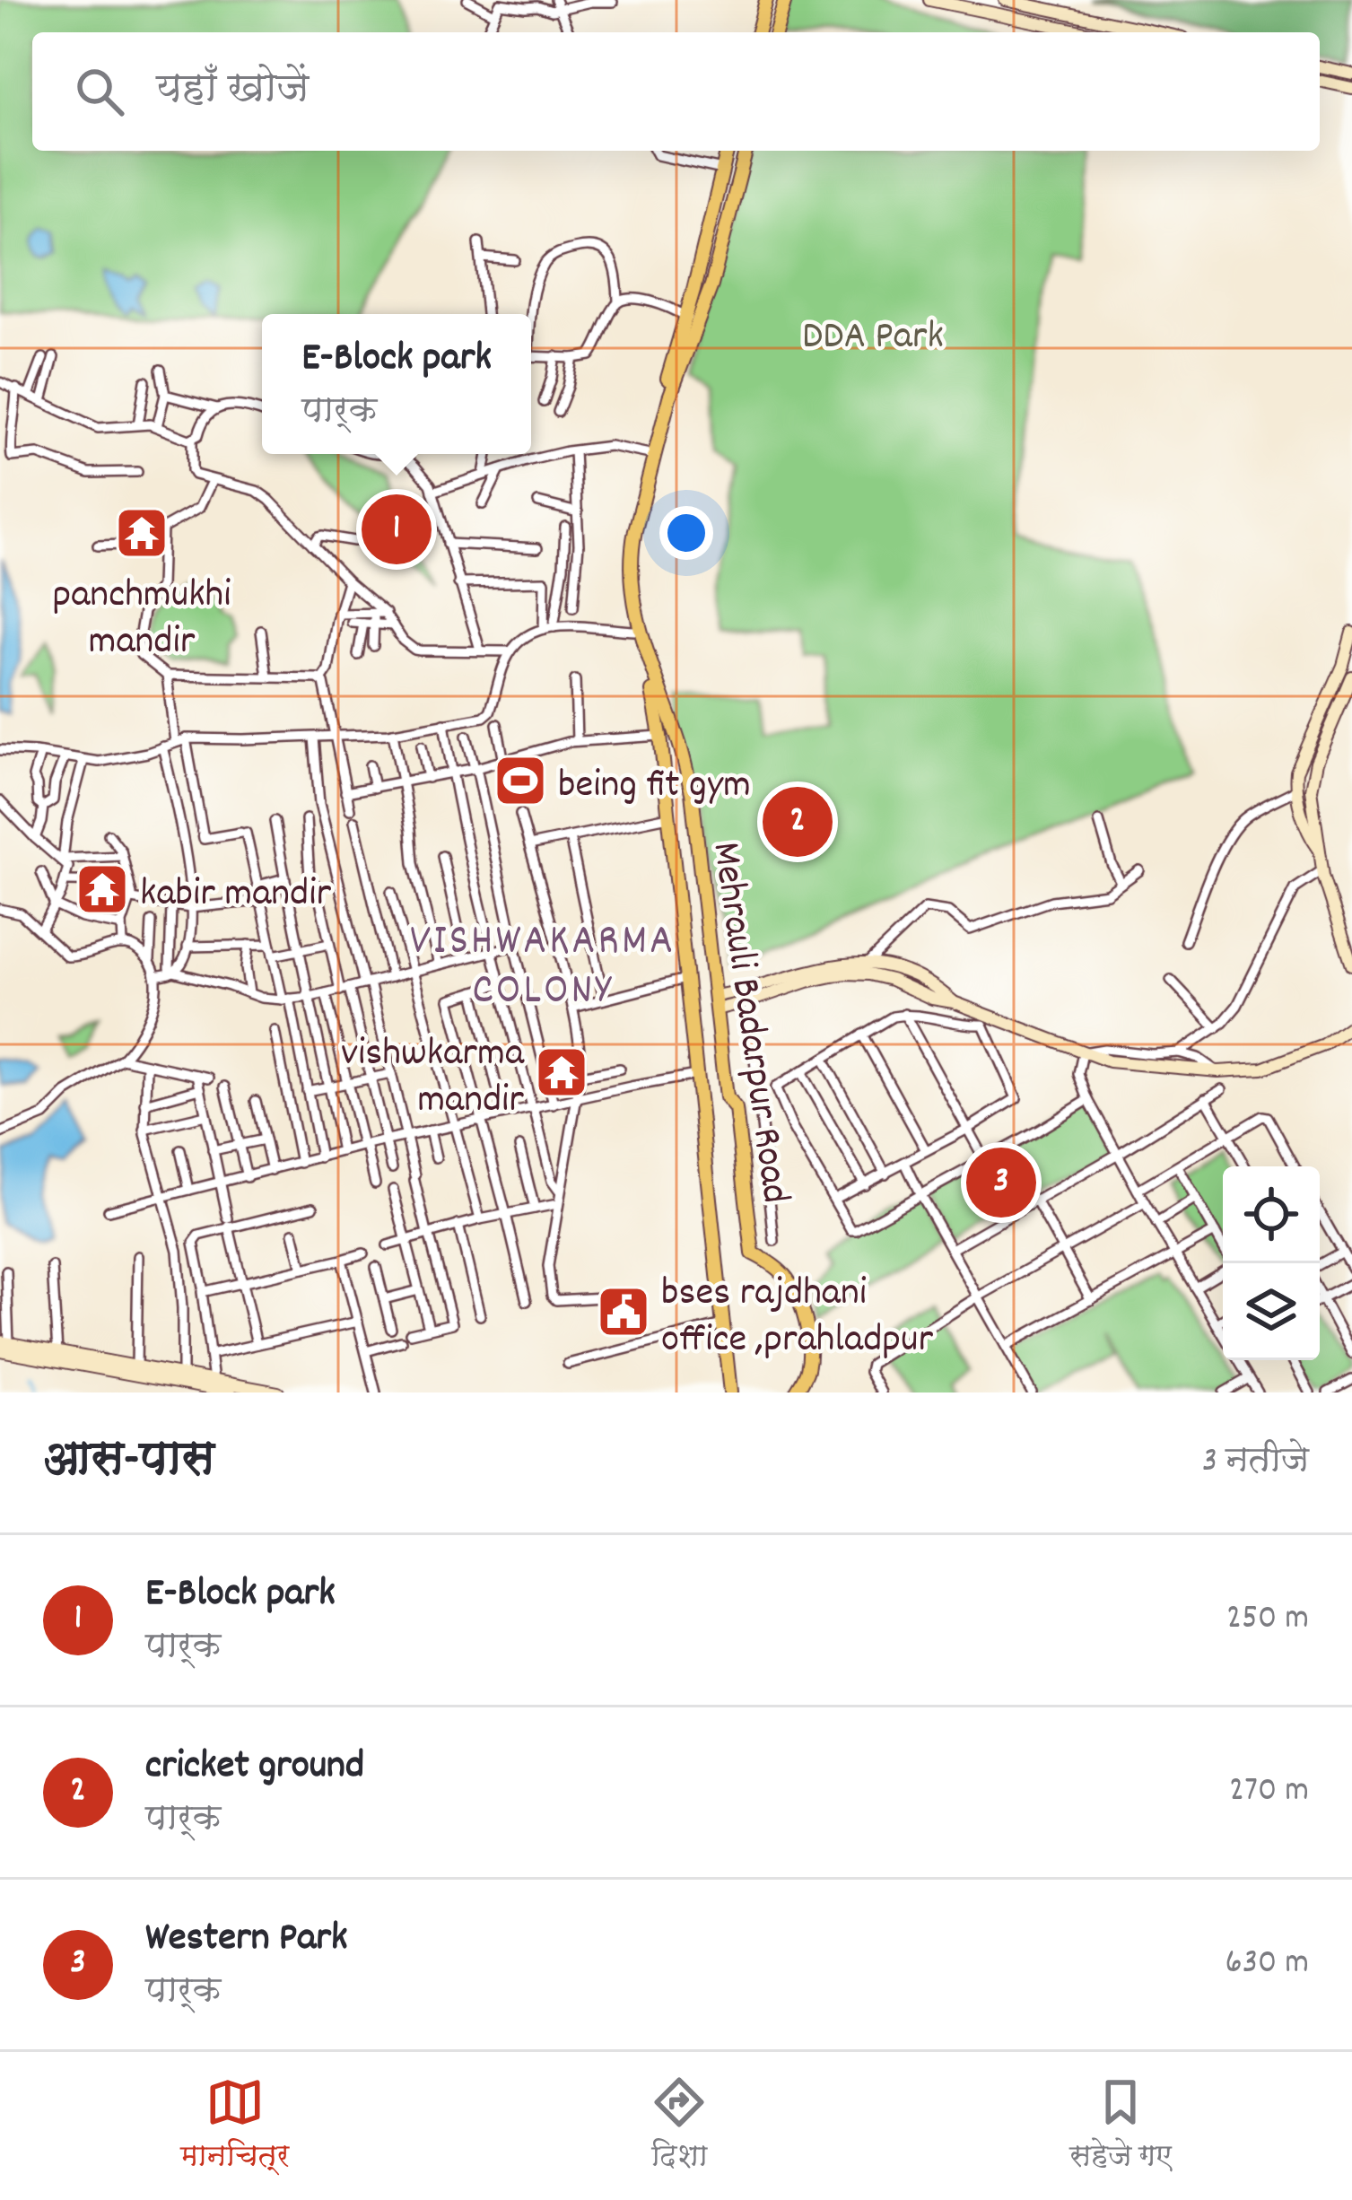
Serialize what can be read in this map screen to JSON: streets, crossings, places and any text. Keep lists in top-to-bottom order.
{
  "streets": {
    "main road": ["Mehrauli Badarpur Road"]
  },
  "districts": ["VISHWAKARMA COLONY"],
  "parks": ["DDA Park"],
  "places": {
    "temple": ["panchmukhi mandir", "kabir mandir", "vishwkarma mandir"],
    "sports": ["being fit gym"],
    "public building": ["bses rajdhani office ,prahladpur"]
  },
  "page": {
    "search": "यहाँ खोजें",
    "popup": ["E-Block park", "पार्क"],
    "pins": ["1", "2", "3"],
    "heading": ["आस-पास", "3 नतीजे"],
    "list": [
      {
        "mark": "1",
        "name": "E-Block park",
        "note": "पार्क",
        "value": "250 m"
      },
      {
        "mark": "2",
        "name": "cricket ground",
        "note": "पार्क",
        "value": "270 m"
      },
      {
        "mark": "3",
        "name": "Western Park",
        "note": "पार्क",
        "value": "630 m"
      }
    ],
    "nav": ["मानचित्र", "दिशा", "सहेजे गए"]
  }
}
